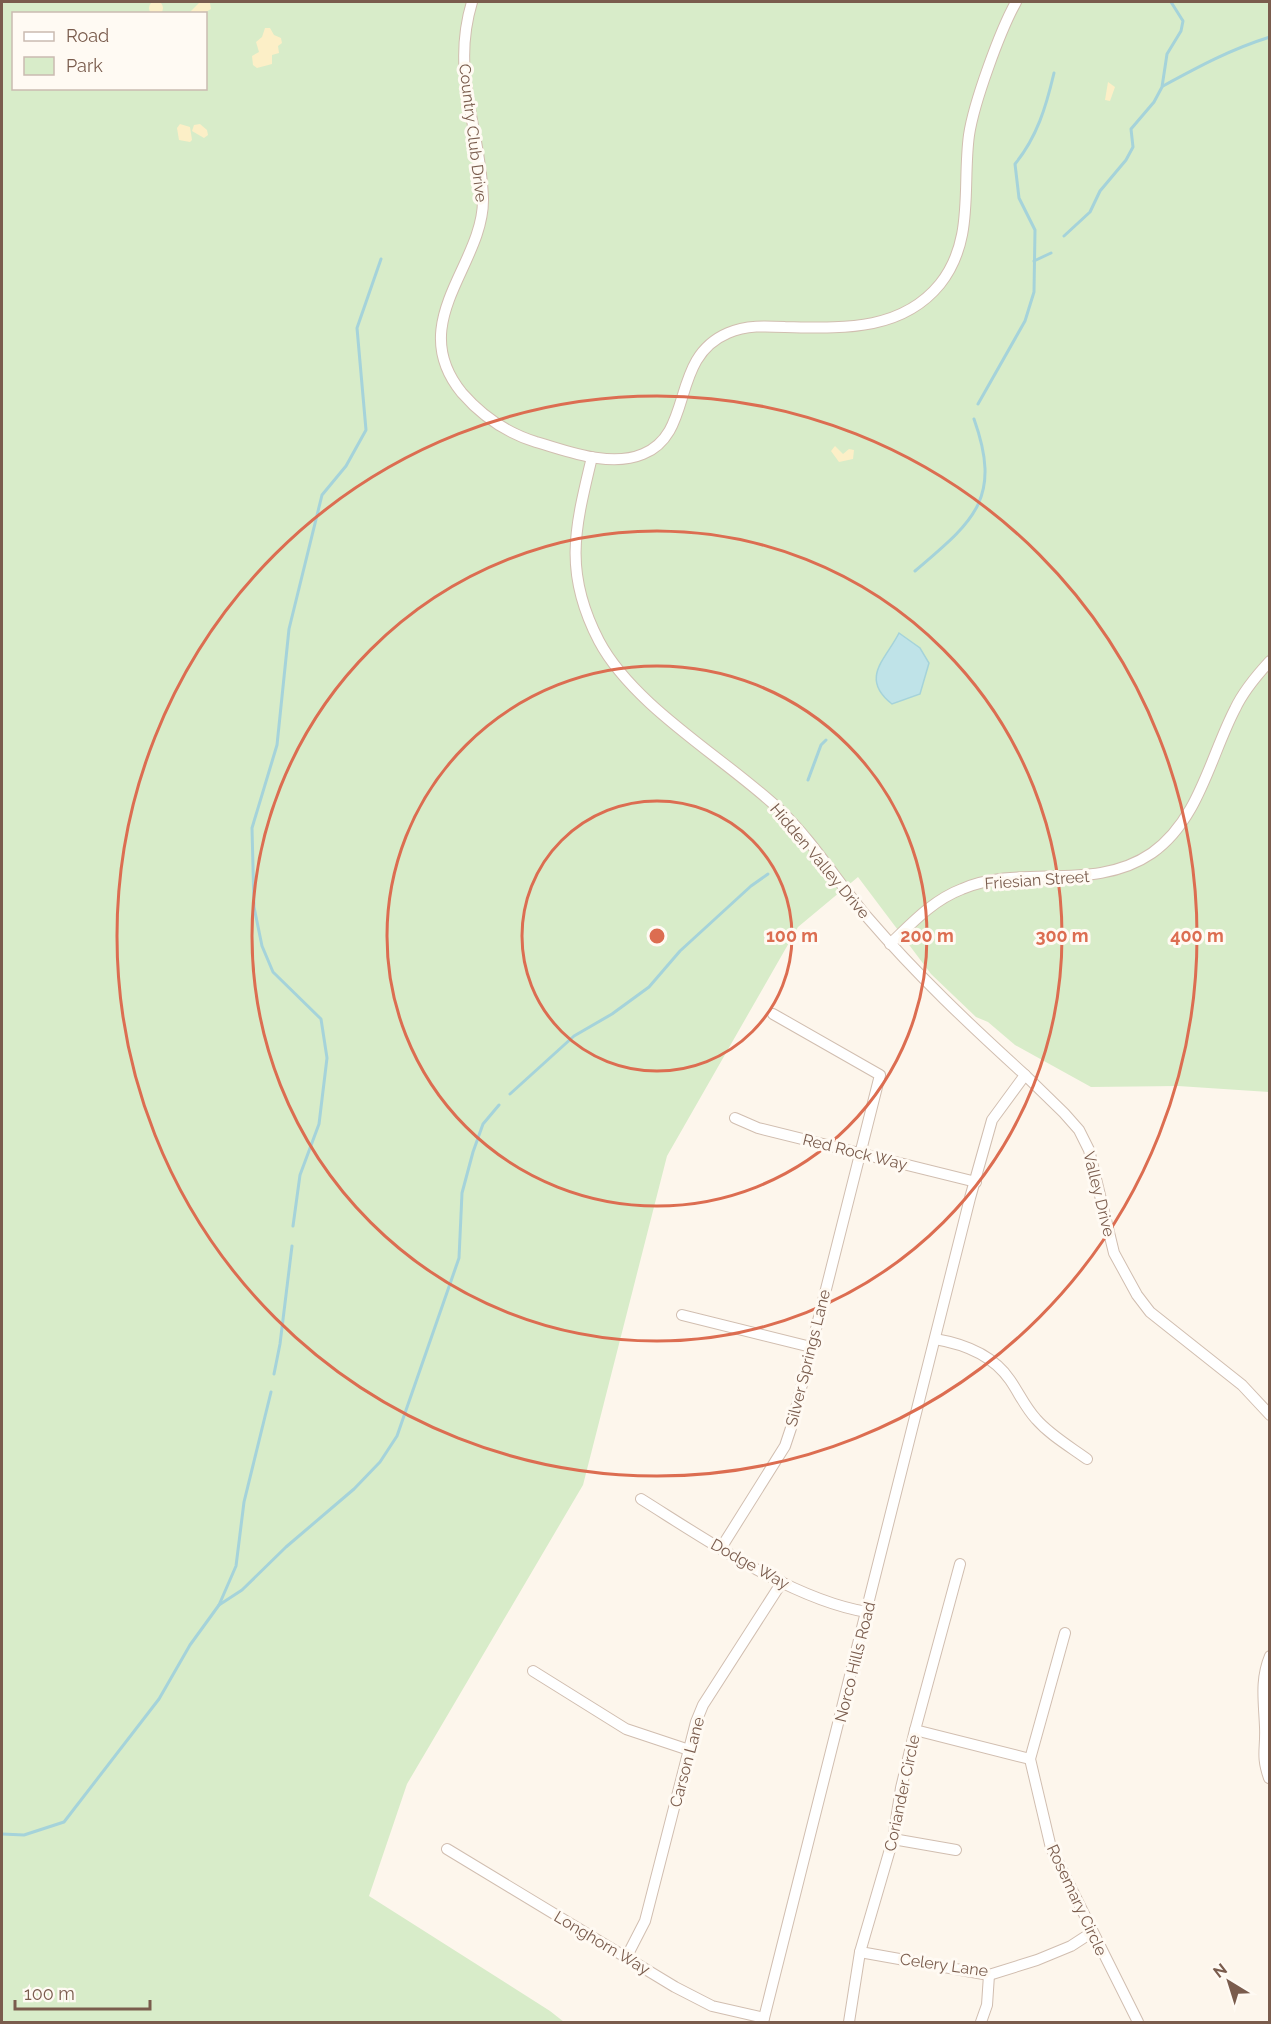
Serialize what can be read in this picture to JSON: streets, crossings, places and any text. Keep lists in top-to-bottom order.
{
  "streets": {
    "street": [
      "Country Club Drive",
      "Hidden Valley Drive",
      "Friesian Street",
      "Red Rock Way",
      "Valley Drive",
      "Silver Springs Lane",
      "Dodge Way",
      "Norco Hills Road",
      "Carson Lane",
      "Coriander Circle",
      "Rosemary Circle",
      "Longhorn Way",
      "Celery Lane"
    ]
  },
  "crossings": [
    ["Country Club Drive", "Hidden Valley Drive"],
    ["Hidden Valley Drive", "Friesian Street"],
    ["Hidden Valley Drive", "Valley Drive"],
    ["Red Rock Way", "Silver Springs Lane"],
    ["Red Rock Way", "Norco Hills Road"],
    ["Silver Springs Lane", "Dodge Way"],
    ["Dodge Way", "Norco Hills Road"],
    ["Dodge Way", "Carson Lane"],
    ["Norco Hills Road", "Longhorn Way"],
    ["Carson Lane", "Longhorn Way"],
    ["Coriander Circle", "Celery Lane"],
    ["Rosemary Circle", "Celery Lane"]
  ],
  "legend": ["Road", "Park"],
  "scale_bar": "100 m",
  "north": "top left",
  "rings": [
    "100 m",
    "200 m",
    "300 m",
    "400 m"
  ]
}
